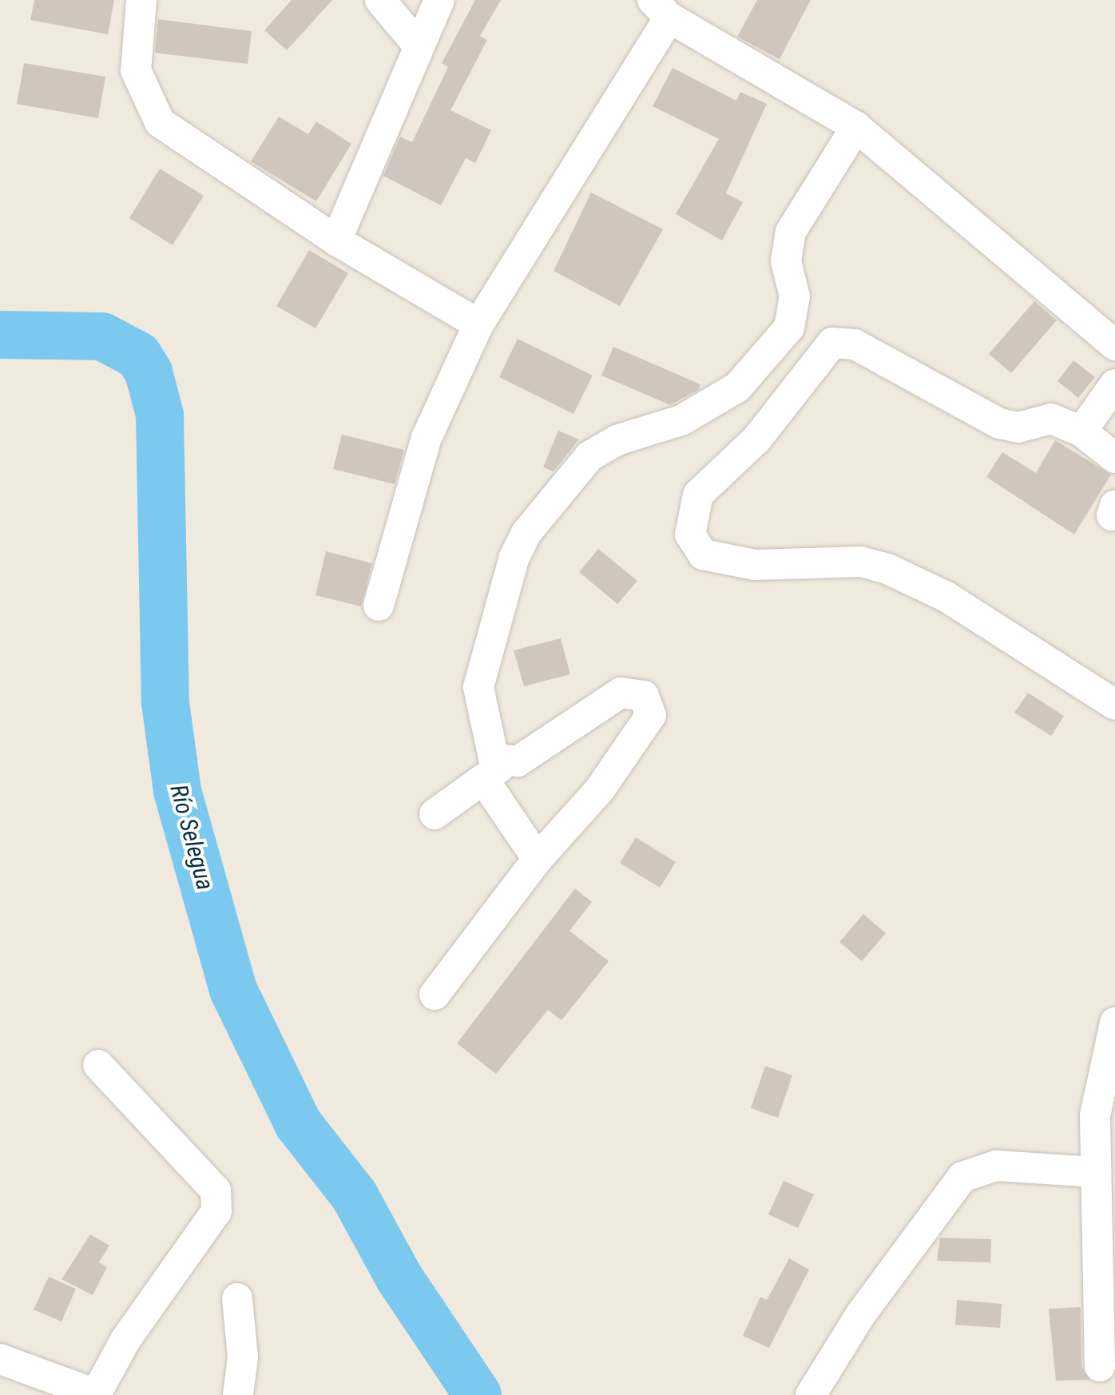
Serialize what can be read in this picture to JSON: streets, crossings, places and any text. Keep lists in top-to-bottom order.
{
  "water": ["Río Selegua"]
}
